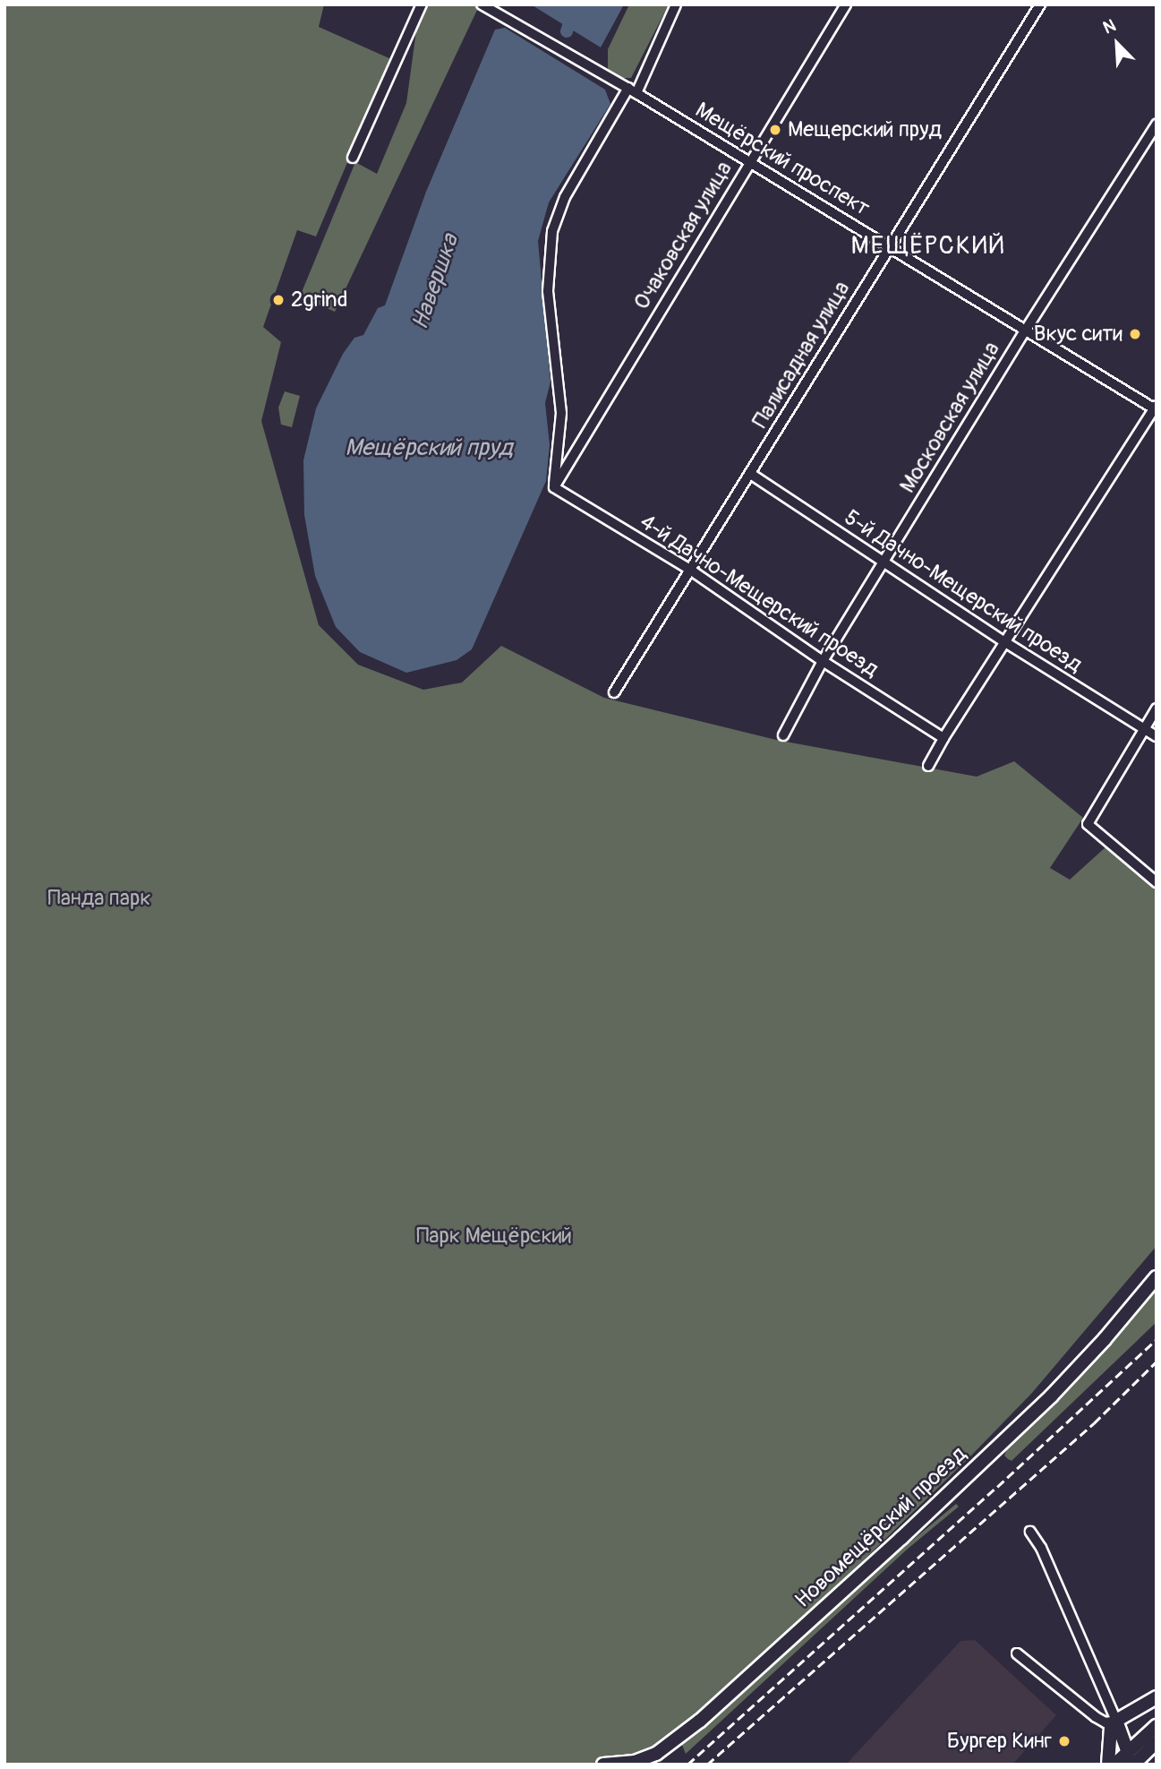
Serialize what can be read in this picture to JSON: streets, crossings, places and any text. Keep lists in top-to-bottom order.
{
  "streets": {
    "street": [
      "Мещёрский проспект",
      "Очаковская улица",
      "Палисадная улица",
      "Московская улица",
      "5-й Дачно-Мещерский проезд",
      "4-й Дачно-Мещерский проезд",
      "Новомещёрский проезд"
    ]
  },
  "crossings": [
    ["Мещёрский проспект", "Очаковская улица"],
    ["Мещёрский проспект", "Палисадная улица"],
    ["Мещёрский проспект", "Московская улица"],
    ["Очаковская улица", "4-й Дачно-Мещерский проезд"],
    ["Палисадная улица", "5-й Дачно-Мещерский проезд"],
    ["Палисадная улица", "4-й Дачно-Мещерский проезд"],
    ["Московская улица", "5-й Дачно-Мещерский проезд"],
    ["Московская улица", "4-й Дачно-Мещерский проезд"]
  ],
  "districts": ["МЕЩЁРСКИЙ"],
  "water": ["Навершка", "Мещёрский пруд"],
  "parks": ["Панда парк", "Парк Мещёрский"],
  "places": [
    "Мещерский пруд",
    "2grind",
    "Вкус сити",
    "Бургер Кинг"
  ],
  "north": "top left"
}
